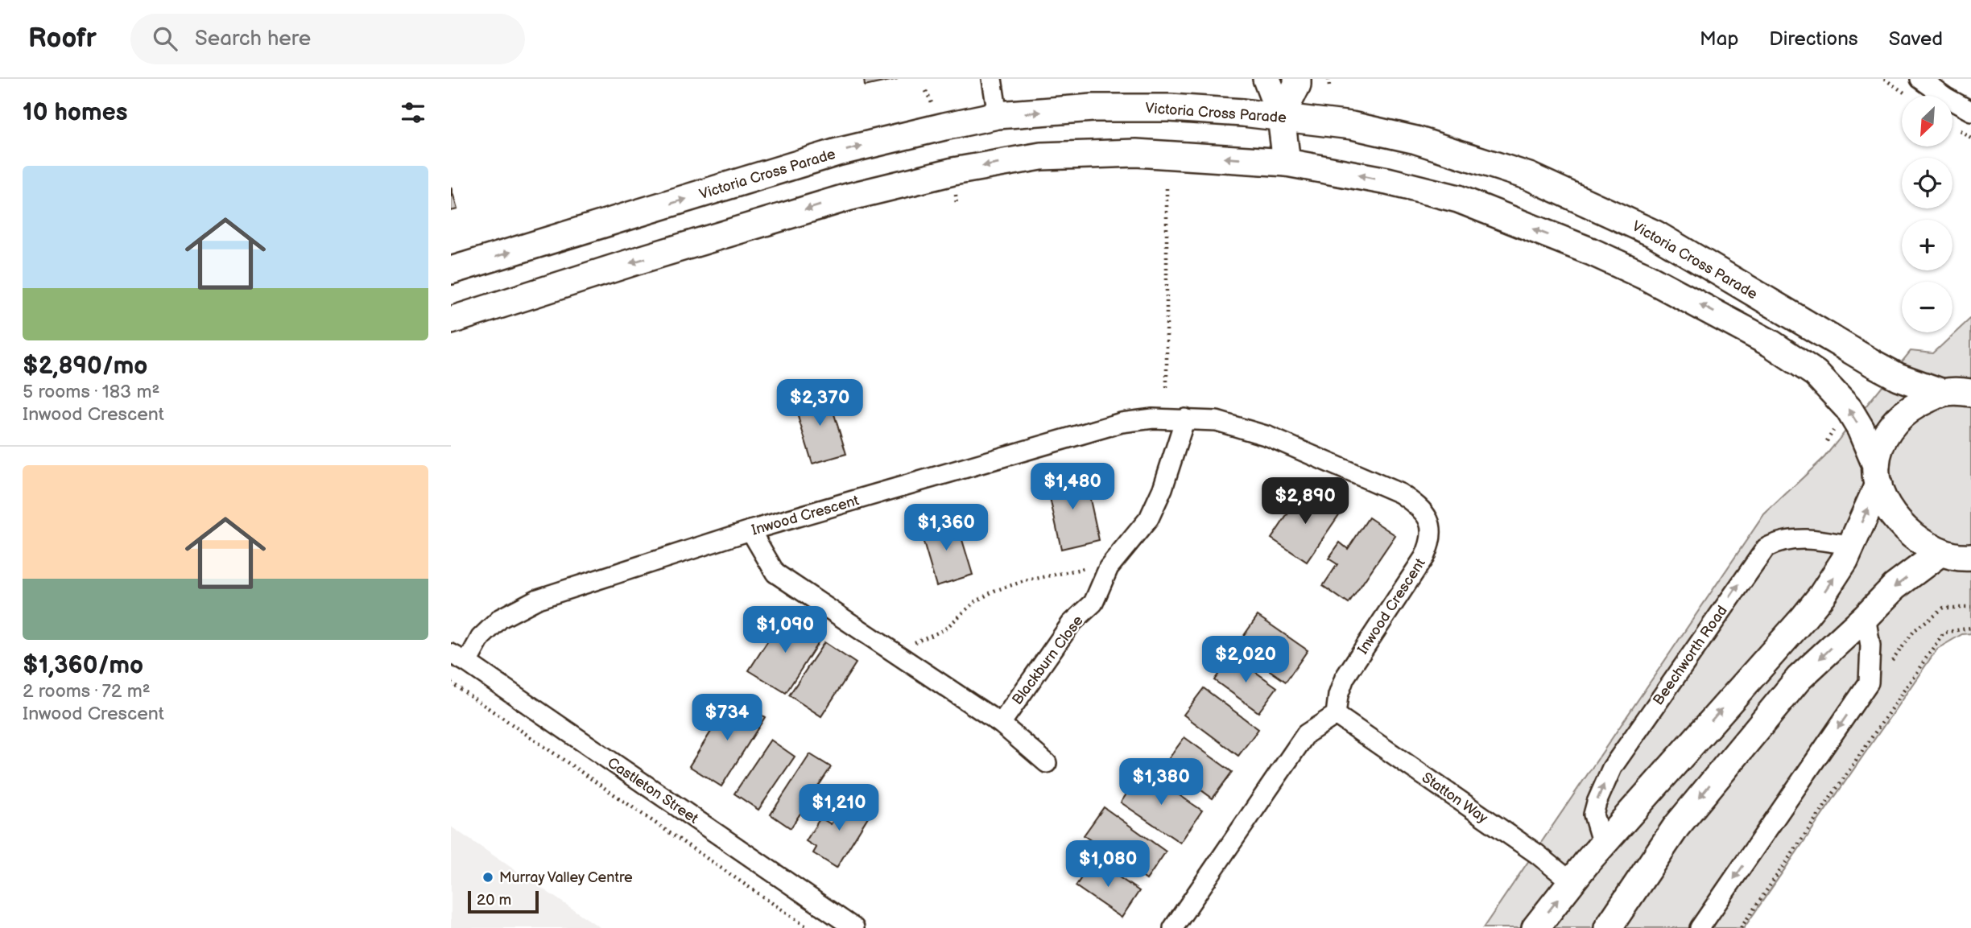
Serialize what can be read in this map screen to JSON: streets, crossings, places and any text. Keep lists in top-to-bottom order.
{
  "streets": {
    "main road": ["Victoria Cross Parade"],
    "street": [
      "Inwood Crescent",
      "Beechworth Road",
      "Blackburn Close",
      "Castleton Street",
      "Statton Way"
    ]
  },
  "crossings": [
    ["Inwood Crescent", "Blackburn Close"],
    ["Inwood Crescent", "Castleton Street"],
    ["Inwood Crescent", "Statton Way"]
  ],
  "places": ["Murray Valley Centre"],
  "scale_bar": "20 m",
  "north": "bottom left",
  "page": {
    "header": "Roofr",
    "search": "Search here",
    "nav": ["Map", "Directions", "Saved"],
    "heading": "10 homes",
    "map_buttons": ["+", "−"],
    "list": [
      {
        "name": "$2,890/mo",
        "note": "5 rooms · 183 m² · Inwood Crescent"
      },
      {
        "name": "$1,360/mo",
        "note": "2 rooms · 72 m² · Inwood Crescent"
      }
    ],
    "price": [
      "$2,370",
      "$1,480",
      "$2,890",
      "$1,360",
      "$1,090",
      "$2,020",
      "$734",
      "$1,380",
      "$1,210",
      "$1,080"
    ],
    "scale": "20 m"
  }
}
